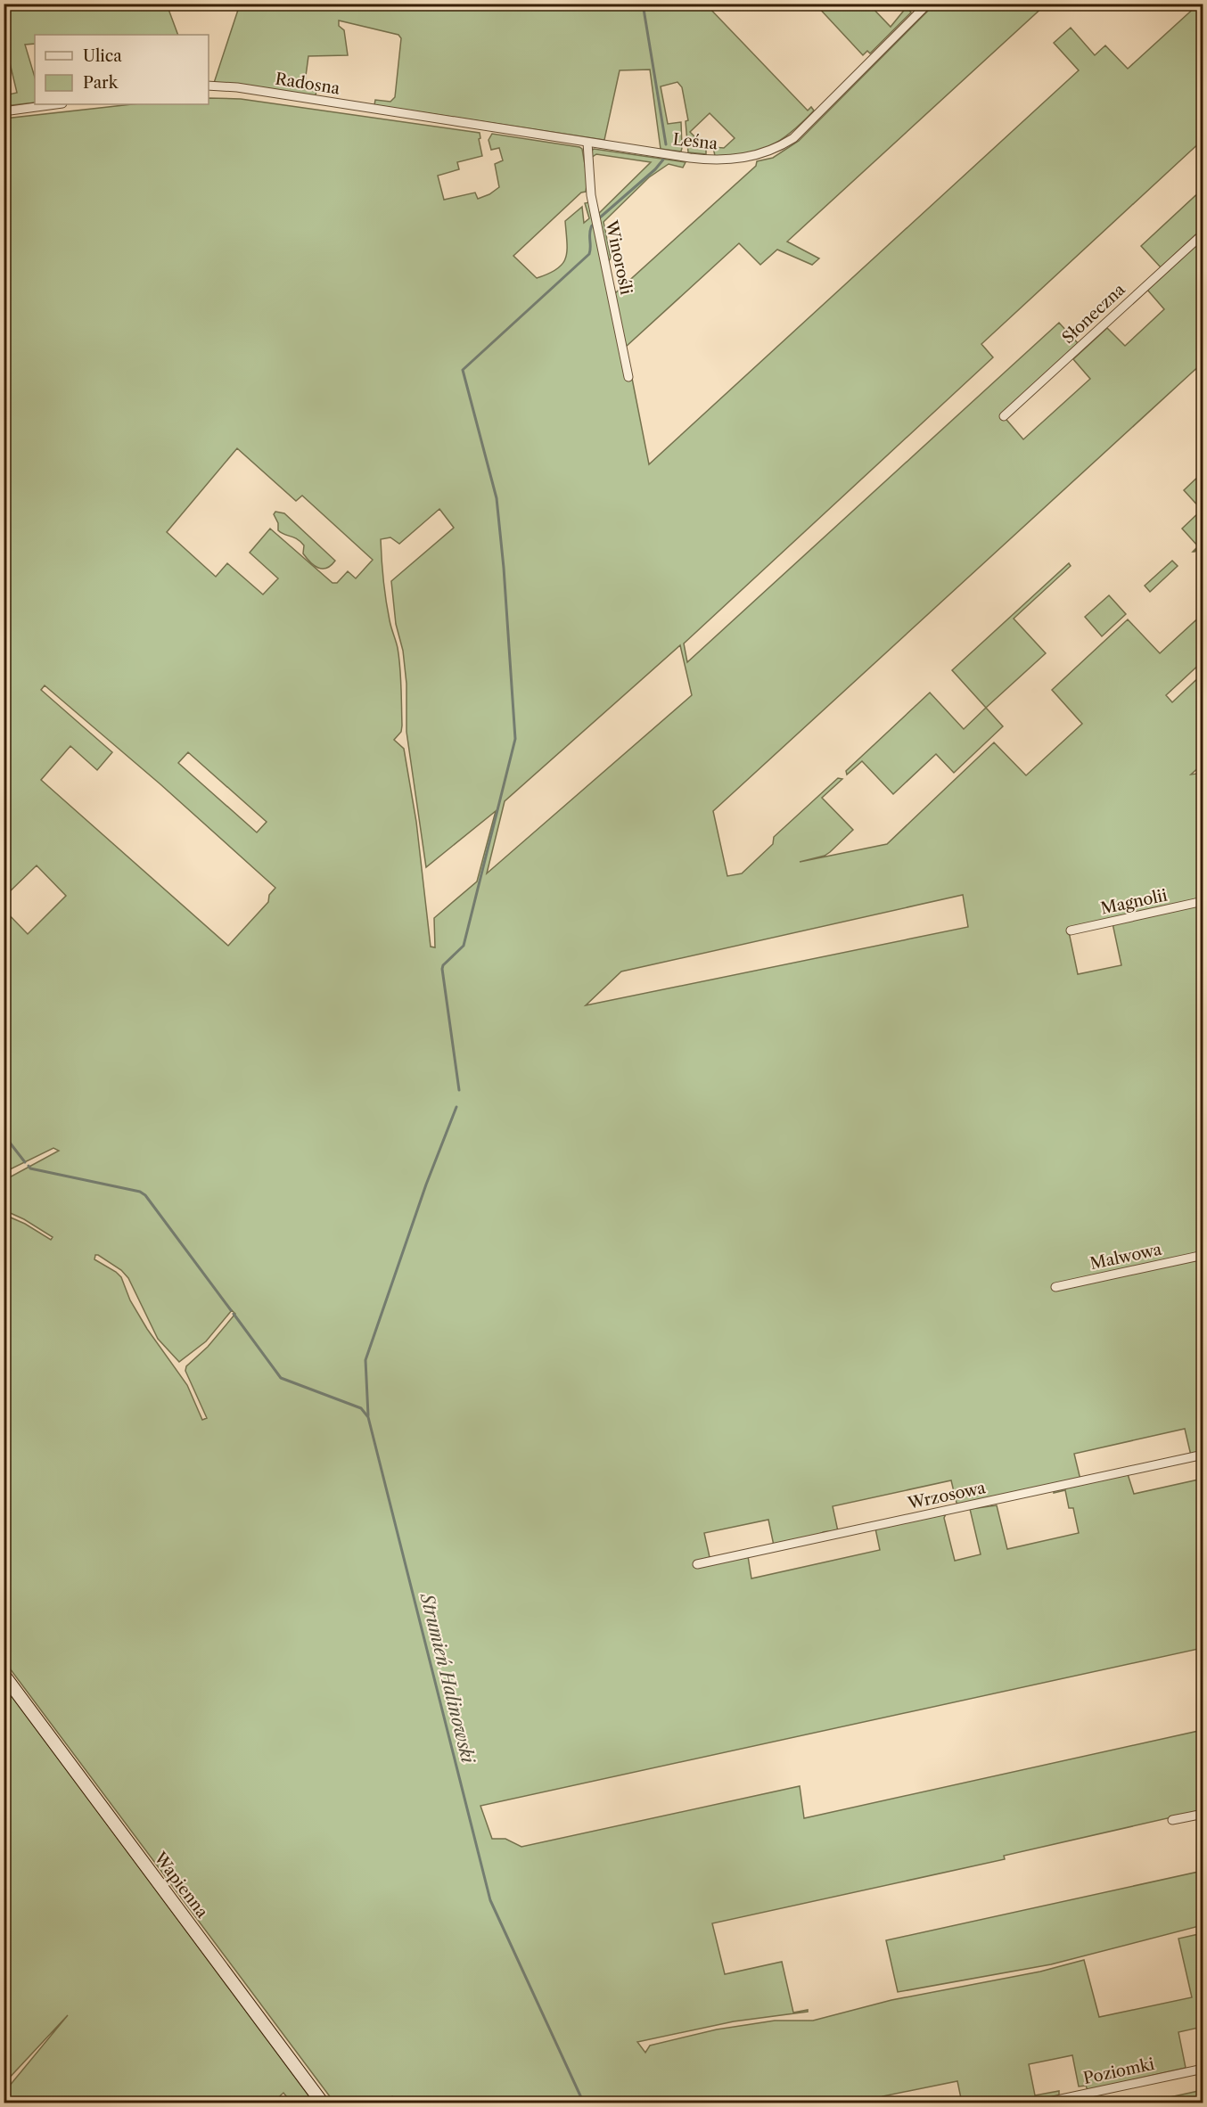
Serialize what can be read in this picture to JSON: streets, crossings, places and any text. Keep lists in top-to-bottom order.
{
  "streets": {
    "street": [
      "Radosna",
      "Leśna",
      "Winorośli",
      "Słoneczna",
      "Magnolii",
      "Malwowa",
      "Wrzosowa",
      "Wapienna",
      "Poziomki"
    ]
  },
  "crossings": [
    ["Radosna", "Leśna"],
    ["Leśna", "Winorośli"]
  ],
  "water": ["Strumień Halinowski"],
  "legend": ["Ulica", "Park"]
}
